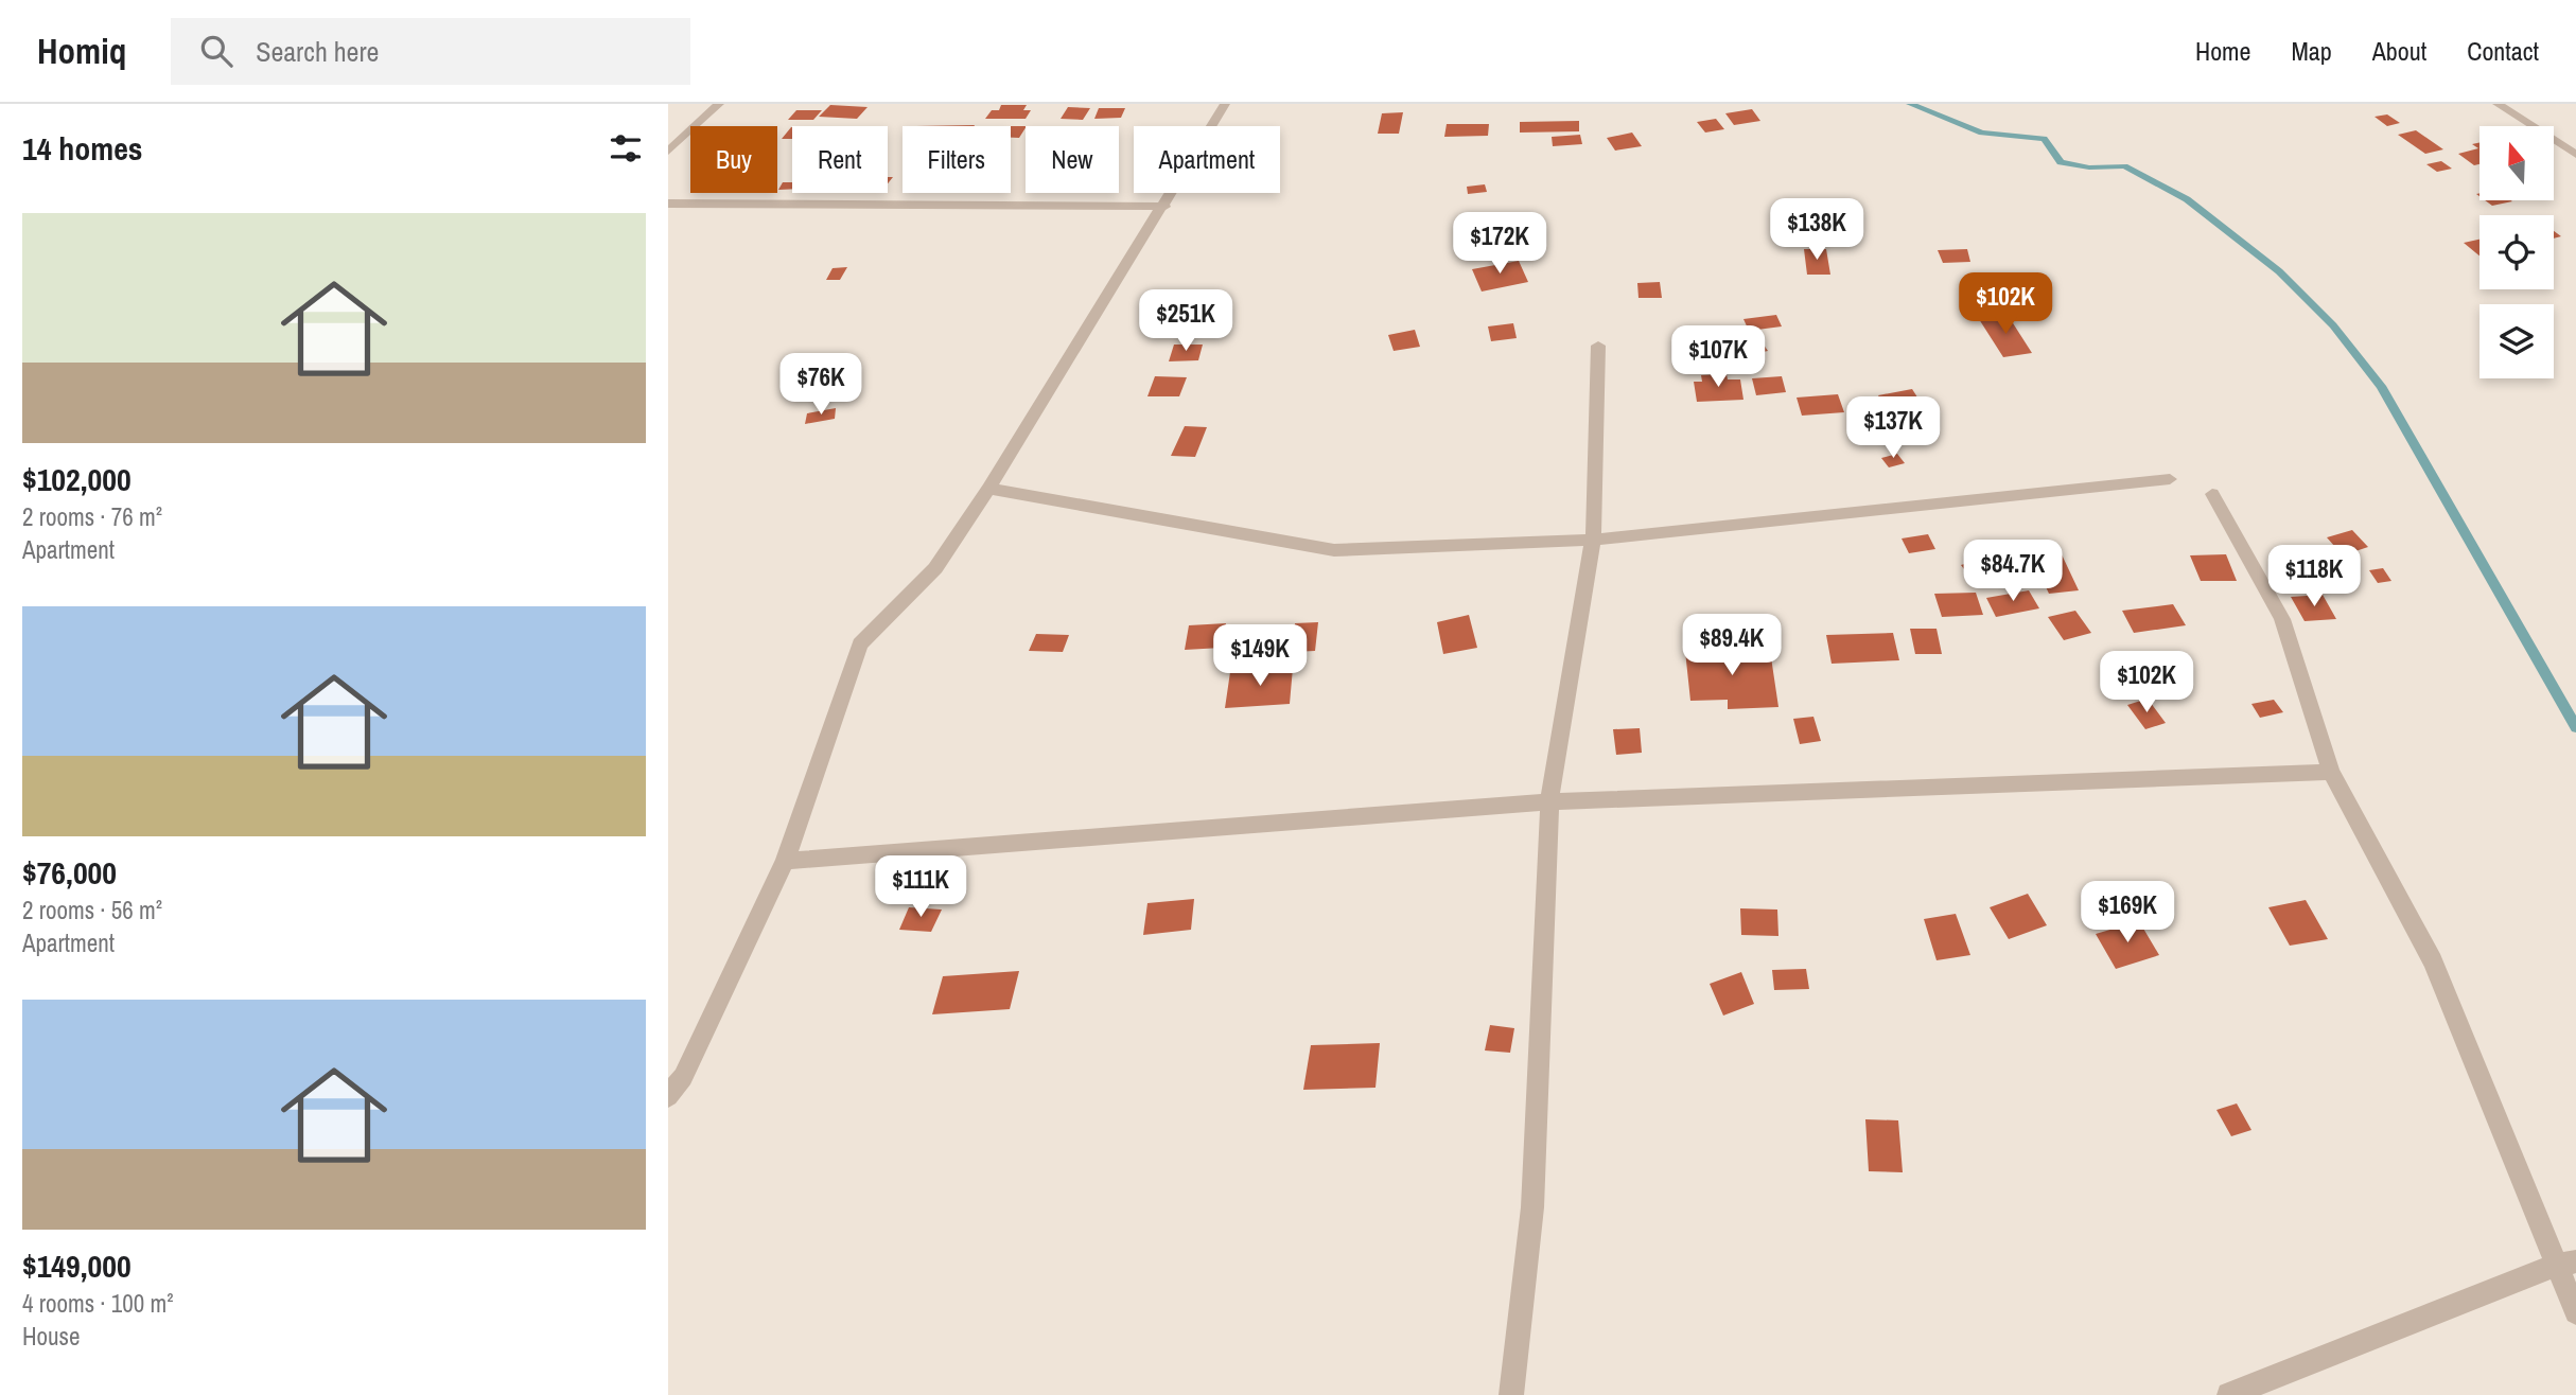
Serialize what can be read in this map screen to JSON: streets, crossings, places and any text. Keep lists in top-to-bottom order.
{
  "north": "top",
  "page": {
    "header": "Homiq",
    "search": "Search here",
    "nav": [
      "Home",
      "Map",
      "About",
      "Contact"
    ],
    "heading": "14 homes",
    "chip": [
      "Buy",
      "Rent",
      "Filters",
      "New",
      "Apartment"
    ],
    "list": [
      {
        "name": "$102,000",
        "note": "2 rooms · 76 m² · Apartment"
      },
      {
        "name": "$76,000",
        "note": "2 rooms · 56 m² · Apartment"
      },
      {
        "name": "$149,000",
        "note": "4 rooms · 100 m² · House"
      }
    ],
    "price": [
      "$138K",
      "$172K",
      "$102K",
      "$251K",
      "$107K",
      "$76K",
      "$137K",
      "$84.7K",
      "$118K",
      "$89.4K",
      "$149K",
      "$102K",
      "$111K",
      "$169K"
    ]
  }
}
